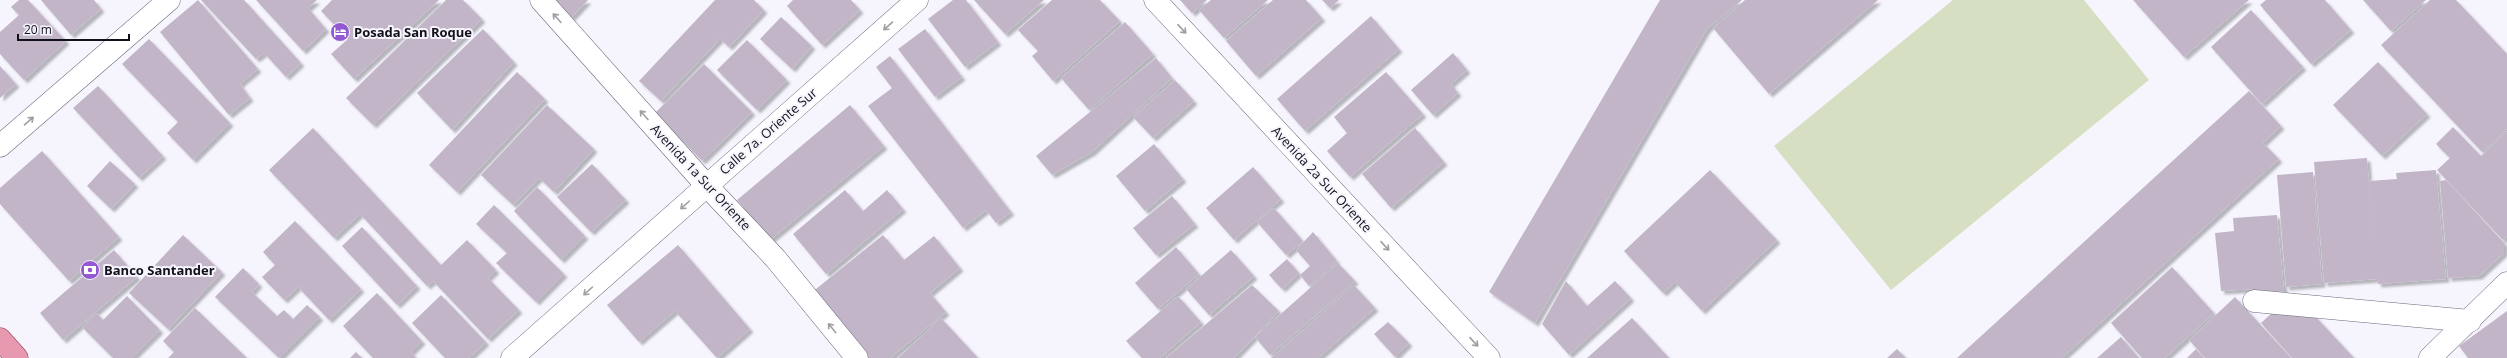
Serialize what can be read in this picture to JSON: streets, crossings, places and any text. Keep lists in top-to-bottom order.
{
  "streets": {
    "street": ["Calle 7a. Oriente Sur", "Avenida 1a Sur Oriente", "Avenida 2a Sur Oriente"]
  },
  "crossings": [
    ["Calle 7a. Oriente Sur", "Avenida 1a Sur Oriente"]
  ],
  "one_way": ["Calle 7a. Oriente Sur", "Avenida 1a Sur Oriente", "Avenida 2a Sur Oriente"],
  "places": {
    "hotel": ["Posada San Roque"],
    "bank": ["Banco Santander"]
  },
  "scale_bar": "20 m"
}
